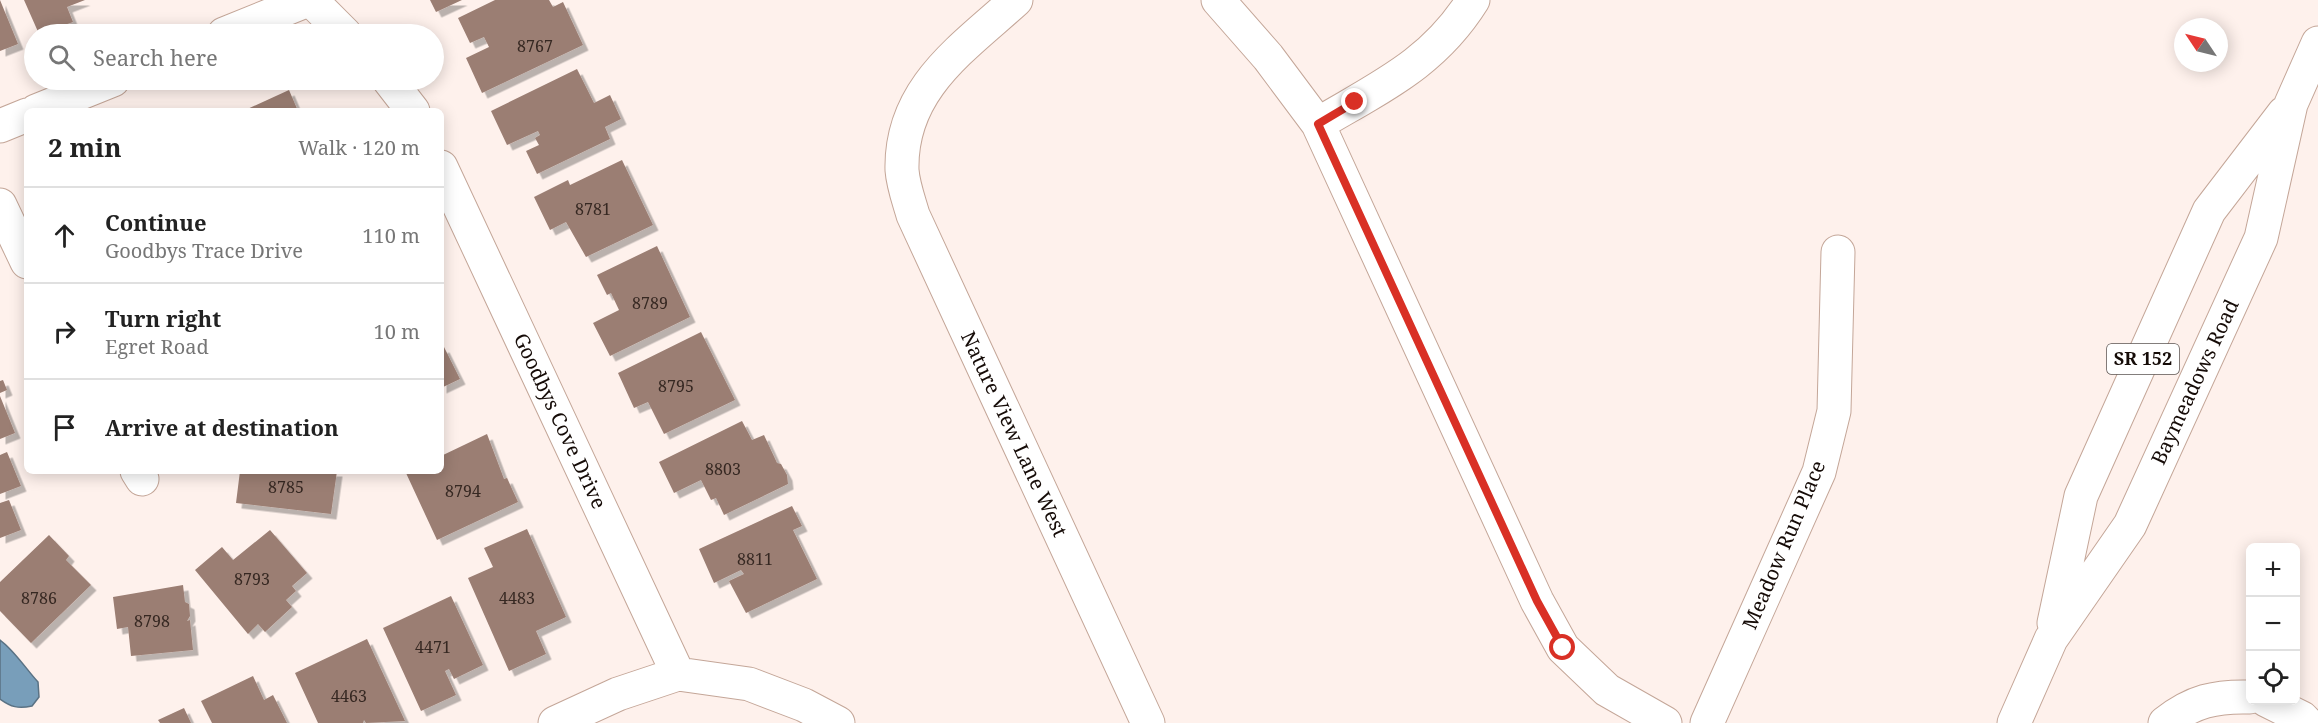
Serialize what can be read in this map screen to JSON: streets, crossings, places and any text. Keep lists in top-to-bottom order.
{
  "streets": {
    "street": [
      "SR 152",
      "Baymeadows Road",
      "Goodbys Cove Drive",
      "Nature View Lane West",
      "Meadow Run Place"
    ]
  },
  "house_numbers": [
    "8767",
    "8781",
    "8789",
    "8795",
    "8803",
    "8785",
    "8794",
    "8811",
    "8793",
    "8786",
    "4483",
    "8798",
    "4471",
    "4463"
  ],
  "north": "top left",
  "page": {
    "search": "Search here",
    "heading": ["2 min", "Walk · 120 m"],
    "list": [
      ["Continue", "Goodbys Trace Drive", "110 m"],
      ["Turn right", "Egret Road", "10 m"],
      "Arrive at destination"
    ],
    "map_buttons": ["+", "−"]
  }
}
